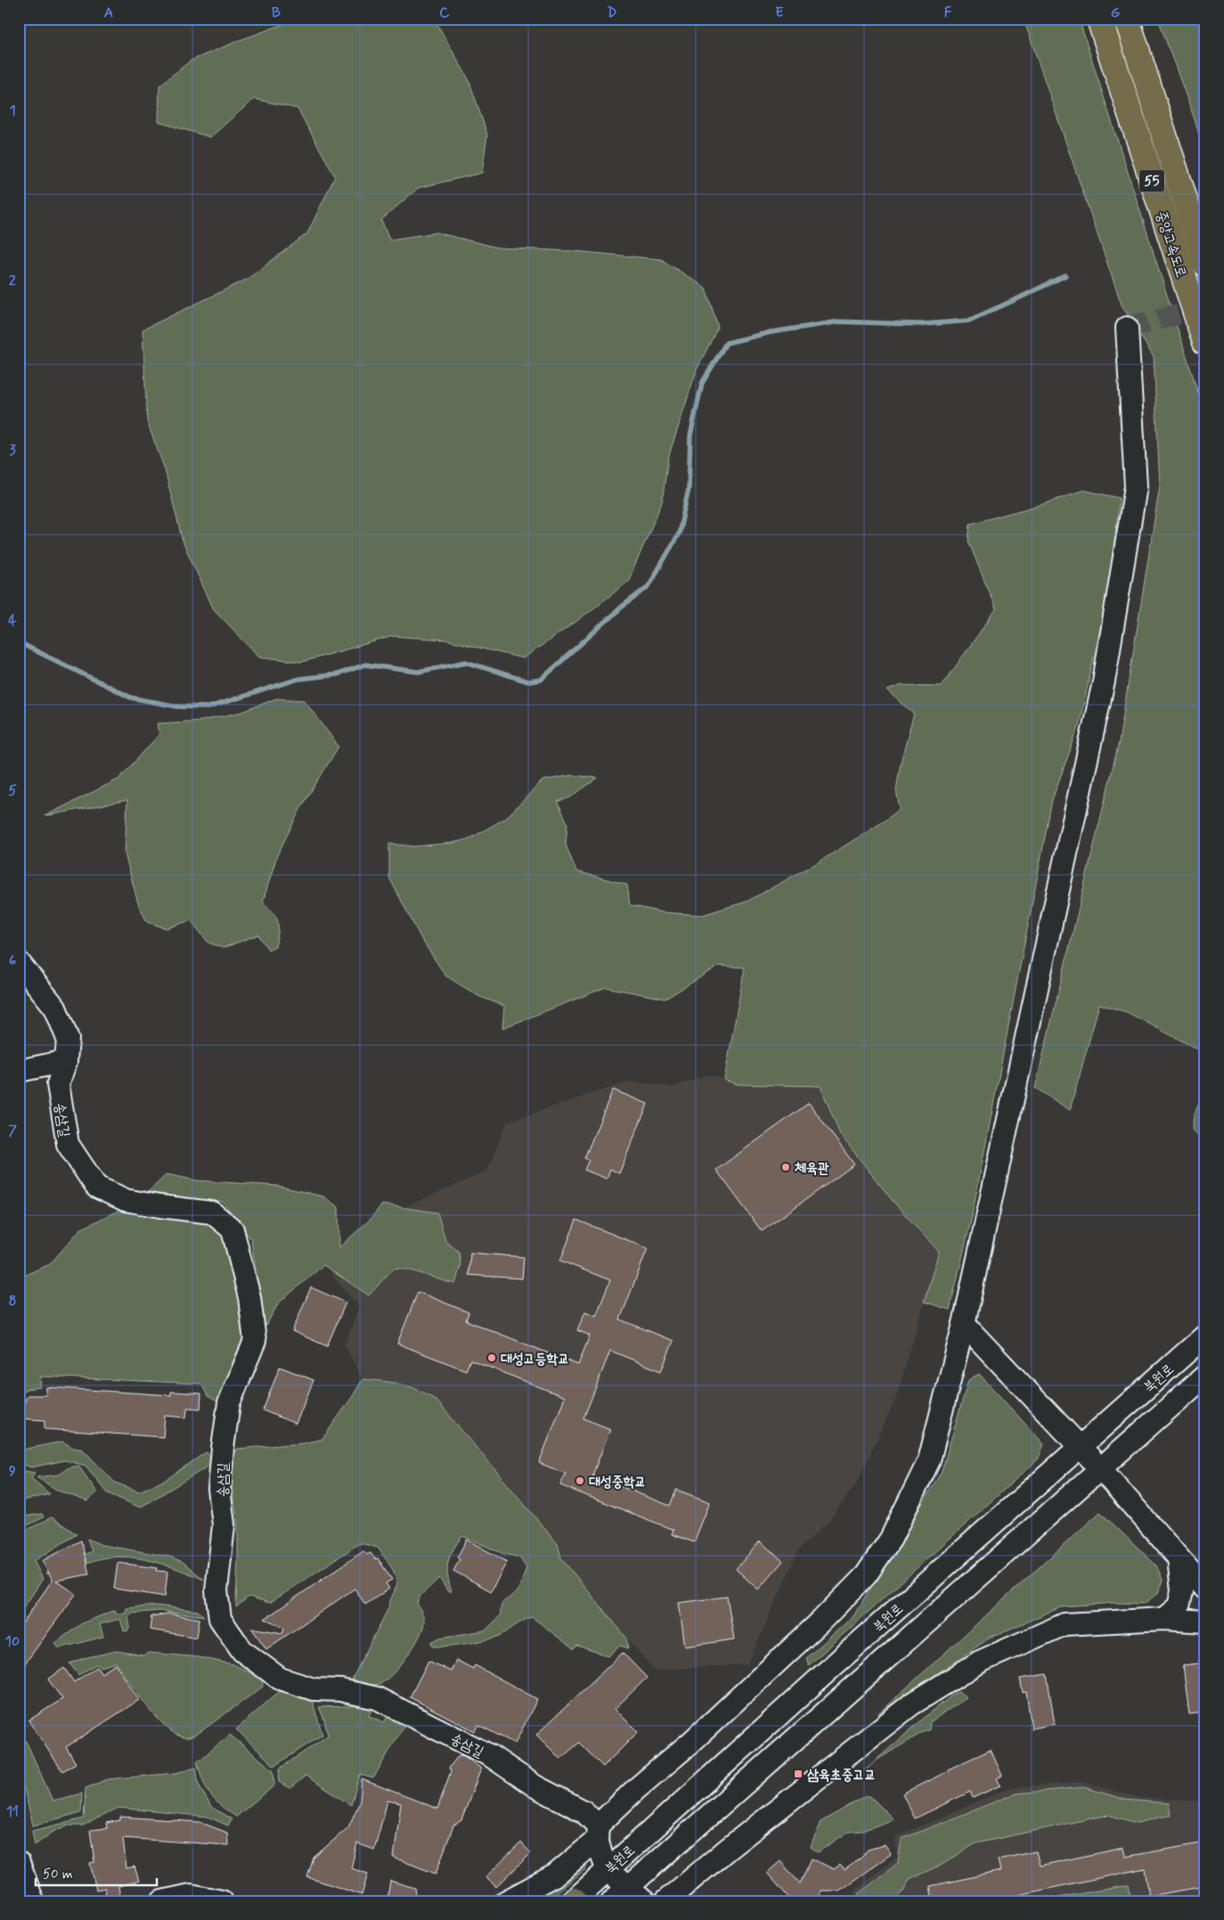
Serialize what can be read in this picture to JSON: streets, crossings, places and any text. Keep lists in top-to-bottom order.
{
  "streets": {
    "highway": ["55", "중앙고속도로"],
    "street": ["송삼길", "북원로"]
  },
  "crossings": [
    ["송삼길", "북원로"]
  ],
  "places": {
    "other": ["체육관", "대성고등학교", "대성중학교"],
    "transit": ["삼육초중고교"]
  },
  "scale_bar": "50 m",
  "grid": {
    "columns": [
      "A",
      "B",
      "C",
      "D",
      "E",
      "F",
      "G"
    ],
    "rows": [
      "1",
      "2",
      "3",
      "4",
      "5",
      "6",
      "7",
      "8",
      "9",
      "10",
      "11"
    ]
  }
}
